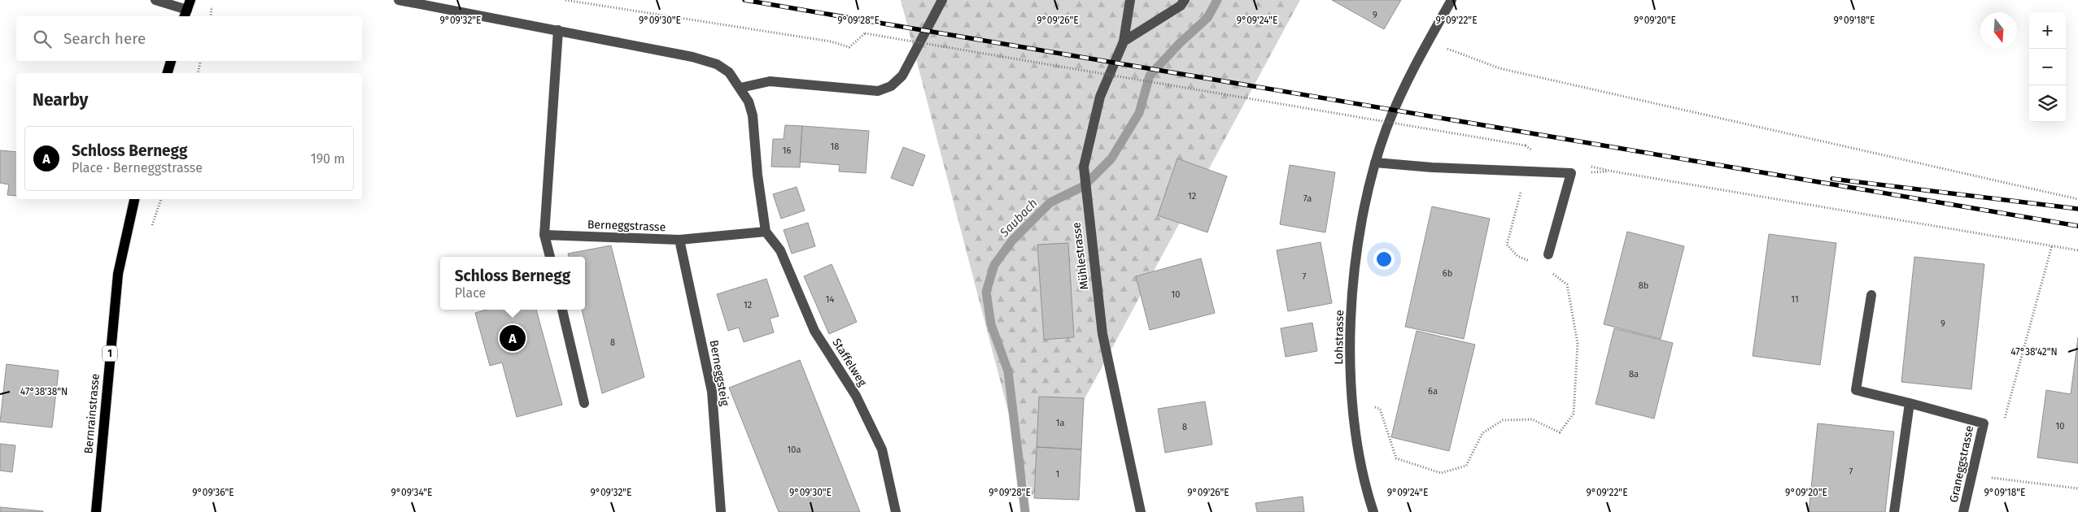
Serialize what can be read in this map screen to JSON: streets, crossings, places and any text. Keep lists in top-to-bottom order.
{
  "streets": {
    "main road": ["1", "Bernrainstrasse"],
    "street": [
      "Berneggstrasse",
      "Mühlestrasse",
      "Lohstrasse",
      "Staffelweg",
      "Berneggsteig",
      "Graneggstrasse"
    ]
  },
  "crossings": [
    ["Berneggstrasse", "Staffelweg"],
    ["Berneggstrasse", "Berneggsteig"]
  ],
  "water": ["Saubach"],
  "house_numbers": [
    "9",
    "18",
    "16",
    "12",
    "7a",
    "6b",
    "7",
    "8b",
    "10",
    "14",
    "11",
    "12",
    "9",
    "8",
    "8a",
    "6a",
    "1a",
    "10",
    "8",
    "10a",
    "7",
    "1"
  ],
  "north": "bottom",
  "page": {
    "map_buttons": ["+", "−"],
    "search": "Search here",
    "heading": "Nearby",
    "list": [
      {
        "mark": "A",
        "name": "Schloss Bernegg",
        "note": "Place · Berneggstrasse",
        "value": "190 m"
      }
    ],
    "popup": ["Schloss Bernegg", "Place"],
    "pins": "A"
  },
  "coordinates": [
    "9°09'32\"E",
    "9°09'30\"E",
    "9°09'28\"E",
    "9°09'26\"E",
    "9°09'24\"E",
    "9°09'22\"E",
    "9°09'20\"E",
    "9°09'18\"E",
    "47°38'42\"N",
    "47°38'38\"N",
    "9°09'36\"E",
    "9°09'34\"E"
  ]
}
